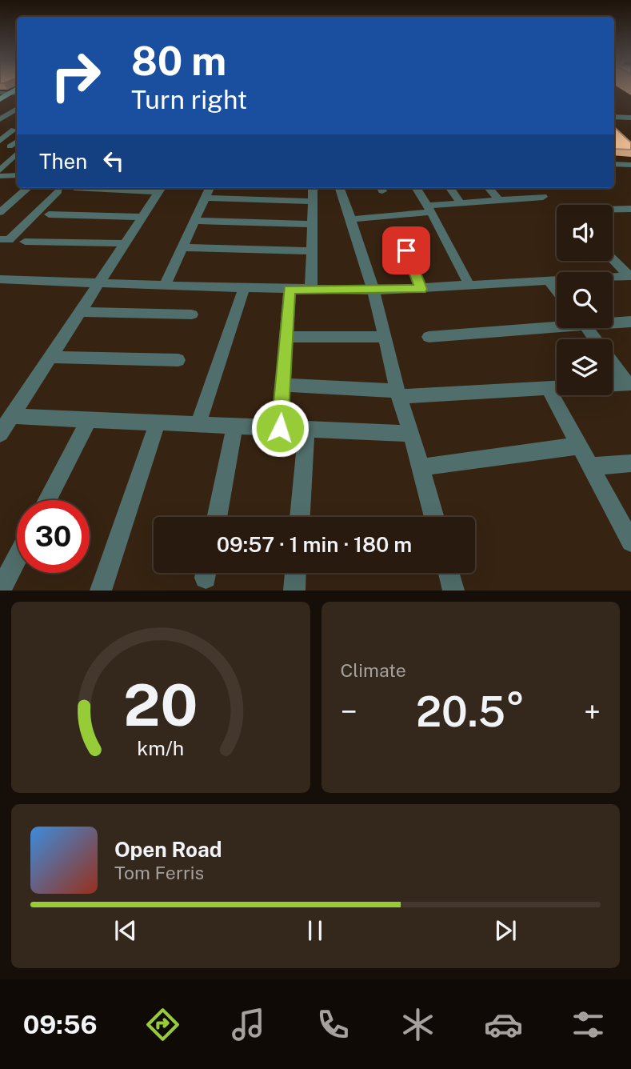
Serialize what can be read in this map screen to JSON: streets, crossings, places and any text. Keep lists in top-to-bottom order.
{
  "page": {
    "turn": ["80 m", "Turn right"],
    "then": "Then",
    "limit": "30",
    "trip": "09:57 · 1 min · 180 m",
    "tile": "Climate",
    "heat": ["−", "20.5°", "+"],
    "song": ["Open Road", "Tom Ferris"],
    "tabs": "09:56",
    "gauge": ["20", "km/h"]
  }
}
